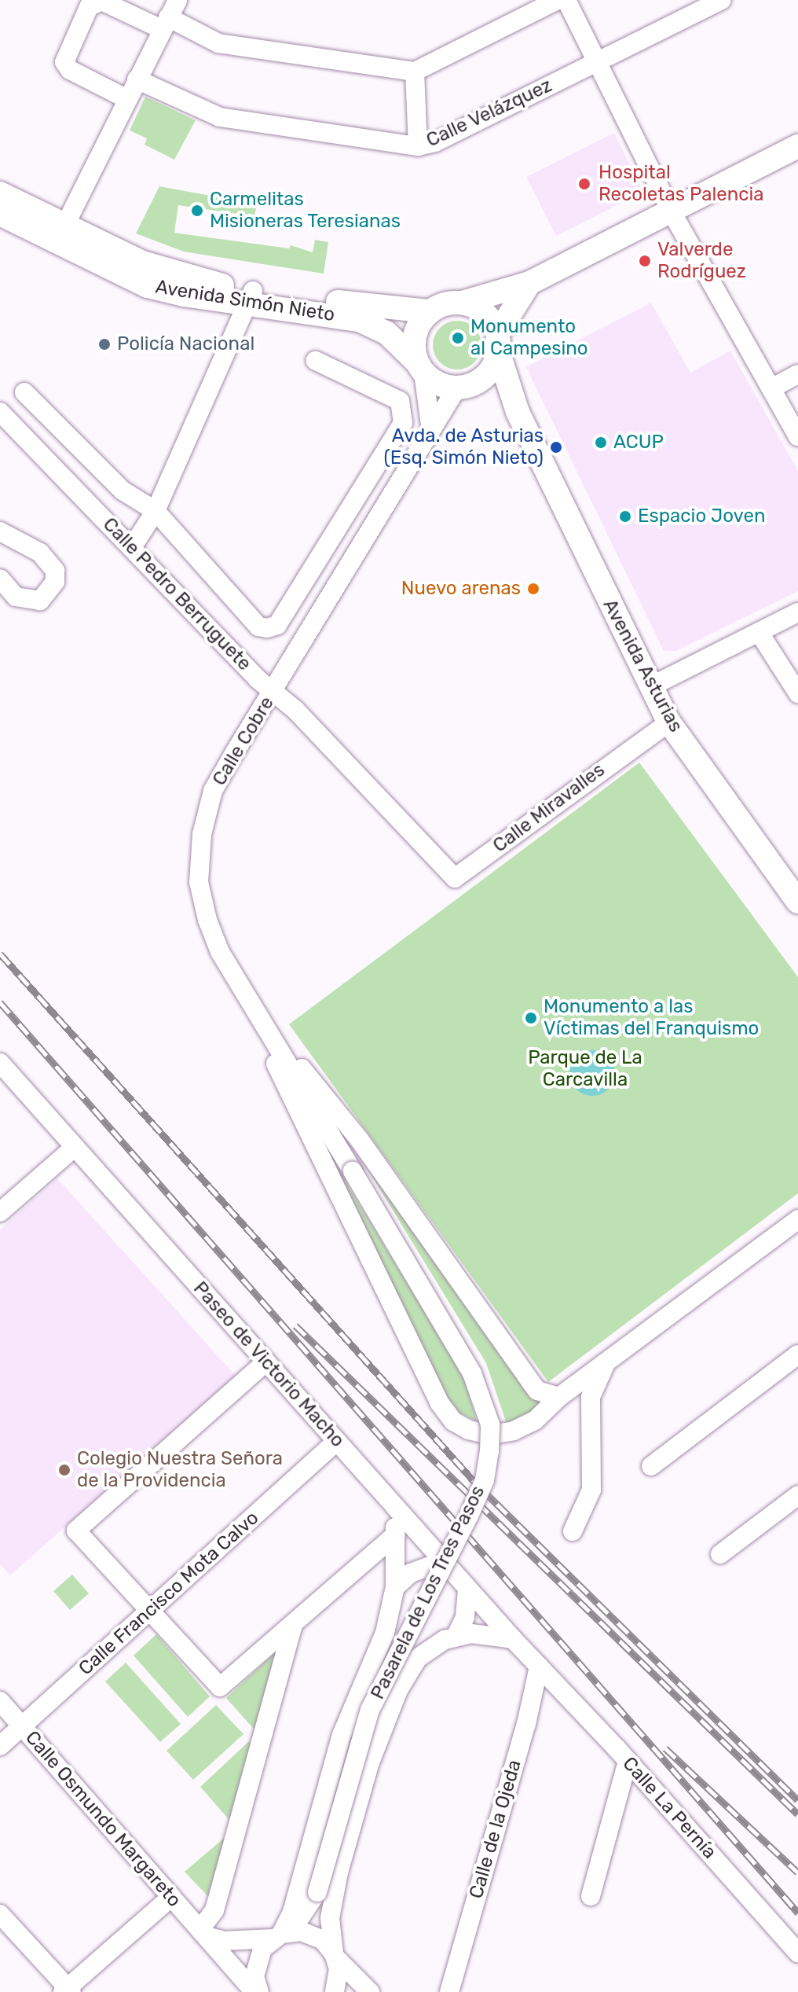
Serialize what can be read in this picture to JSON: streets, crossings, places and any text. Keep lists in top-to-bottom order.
{
  "streets": {
    "main road": ["Avenida Simón Nieto", "Avenida Asturias"],
    "street": [
      "Calle Velázquez",
      "Calle Pedro Berruguete",
      "Calle Cobre",
      "Calle Miravalles",
      "Paseo de Victorio Macho",
      "Pasarela de Los Tres Pasos",
      "Calle Francisco Mota Calvo",
      "Calle La Pernía",
      "Calle Osmundo Margareto",
      "Calle de la Ojeda"
    ]
  },
  "crossings": [
    ["Avenida Simón Nieto", "Avenida Asturias"],
    ["Avenida Simón Nieto", "Calle Cobre"],
    ["Calle Pedro Berruguete", "Calle Cobre"],
    ["Calle Pedro Berruguete", "Calle Miravalles"],
    ["Avenida Asturias", "Calle Cobre"],
    ["Avenida Asturias", "Calle Miravalles"],
    ["Calle Cobre", "Pasarela de Los Tres Pasos"],
    ["Paseo de Victorio Macho", "Calle Francisco Mota Calvo"],
    ["Paseo de Victorio Macho", "Calle La Pernía"],
    ["Paseo de Victorio Macho", "Calle de la Ojeda"],
    ["Calle Francisco Mota Calvo", "Calle Osmundo Margareto"],
    ["Calle La Pernía", "Calle de la Ojeda"]
  ],
  "parks": ["Parque de La Carcavilla"],
  "places": [
    "Hospital Recoletas Palencia",
    "Carmelitas Misioneras Teresianas",
    "Valverde Rodríguez",
    "Monumento al Campesino",
    "Policía Nacional",
    "ACUP",
    "Avda. de Asturias (Esq. Simón Nieto)",
    "Espacio Joven",
    "Nuevo arenas",
    "Monumento a las Víctimas del Franquismo",
    "Colegio Nuestra Señora de la Providencia"
  ]
}
